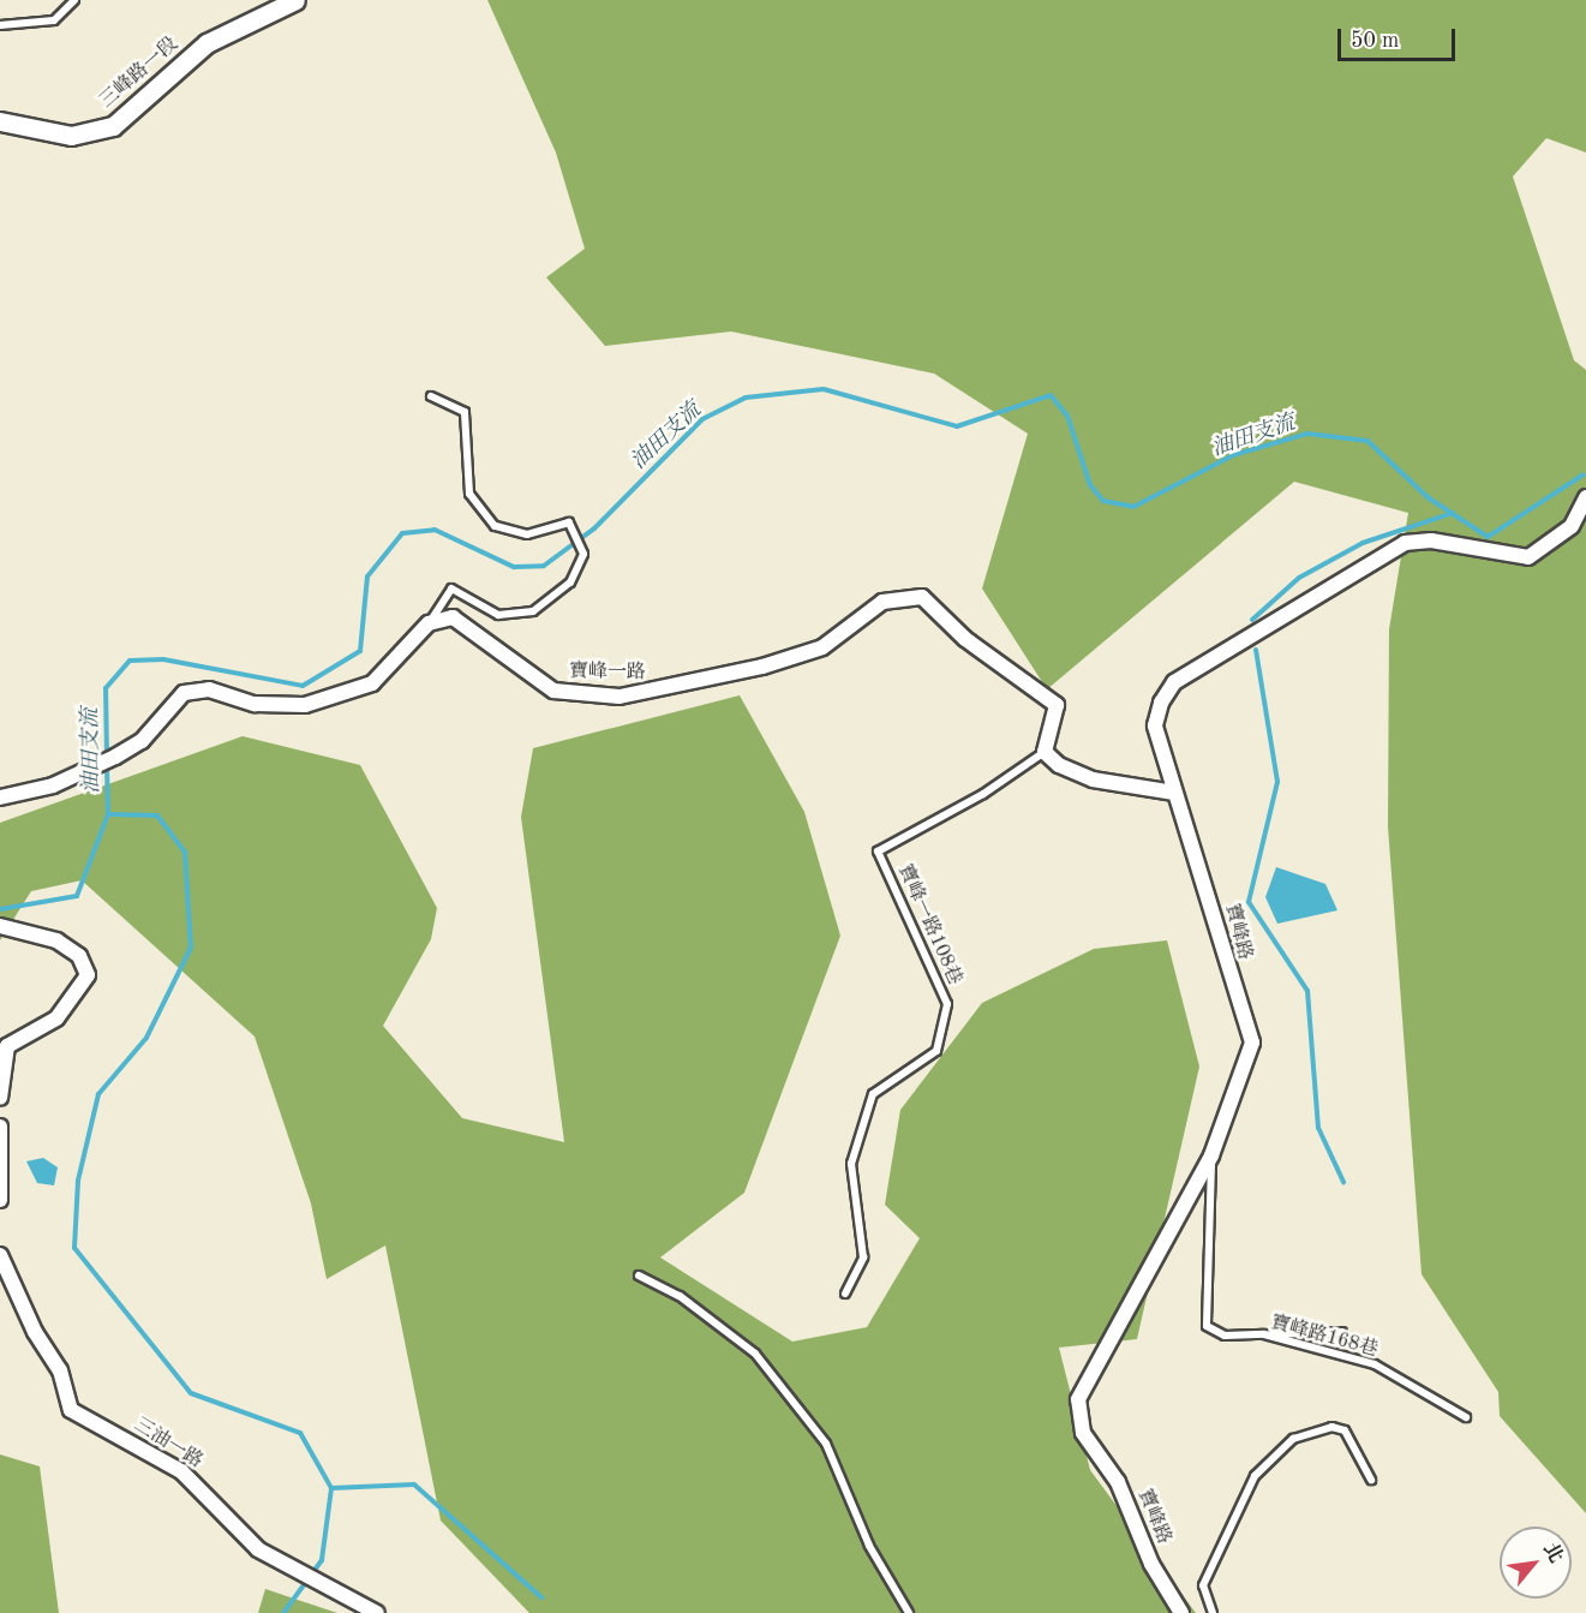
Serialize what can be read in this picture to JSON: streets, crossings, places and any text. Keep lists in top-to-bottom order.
{
  "streets": {
    "street": [
      "三峰路一段",
      "寶峰一路",
      "寶峰路",
      "三油一路"
    ],
    "lane": ["寶峰一路108巷", "寶峰路168巷"]
  },
  "crossings": [
    ["寶峰一路", "寶峰一路108巷"],
    ["寶峰路", "寶峰路168巷"]
  ],
  "water": ["油田支流"],
  "scale_bar": "50 m",
  "north": "top right"
}
